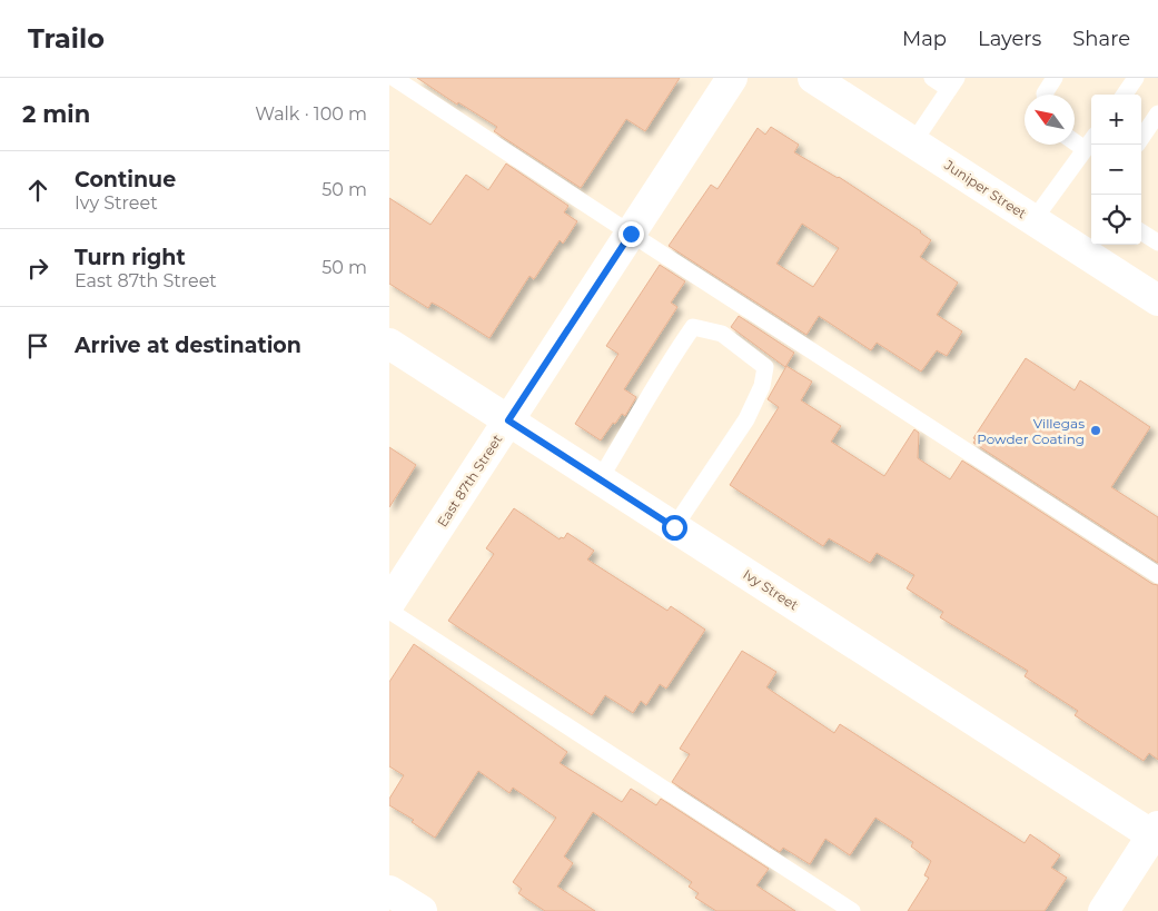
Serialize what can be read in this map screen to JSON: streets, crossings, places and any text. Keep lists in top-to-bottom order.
{
  "streets": {
    "street": ["Juniper Street", "East 87th Street", "Ivy Street"]
  },
  "crossings": [
    ["East 87th Street", "Ivy Street"]
  ],
  "places": ["Villegas Powder Coating"],
  "north": "top left",
  "page": {
    "header": "Trailo",
    "nav": ["Map", "Layers", "Share"],
    "heading": ["2 min", "Walk · 100 m"],
    "map_buttons": ["+", "−"],
    "list": [
      ["Continue", "Ivy Street", "50 m"],
      ["Turn right", "East 87th Street", "50 m"],
      "Arrive at destination"
    ]
  }
}
